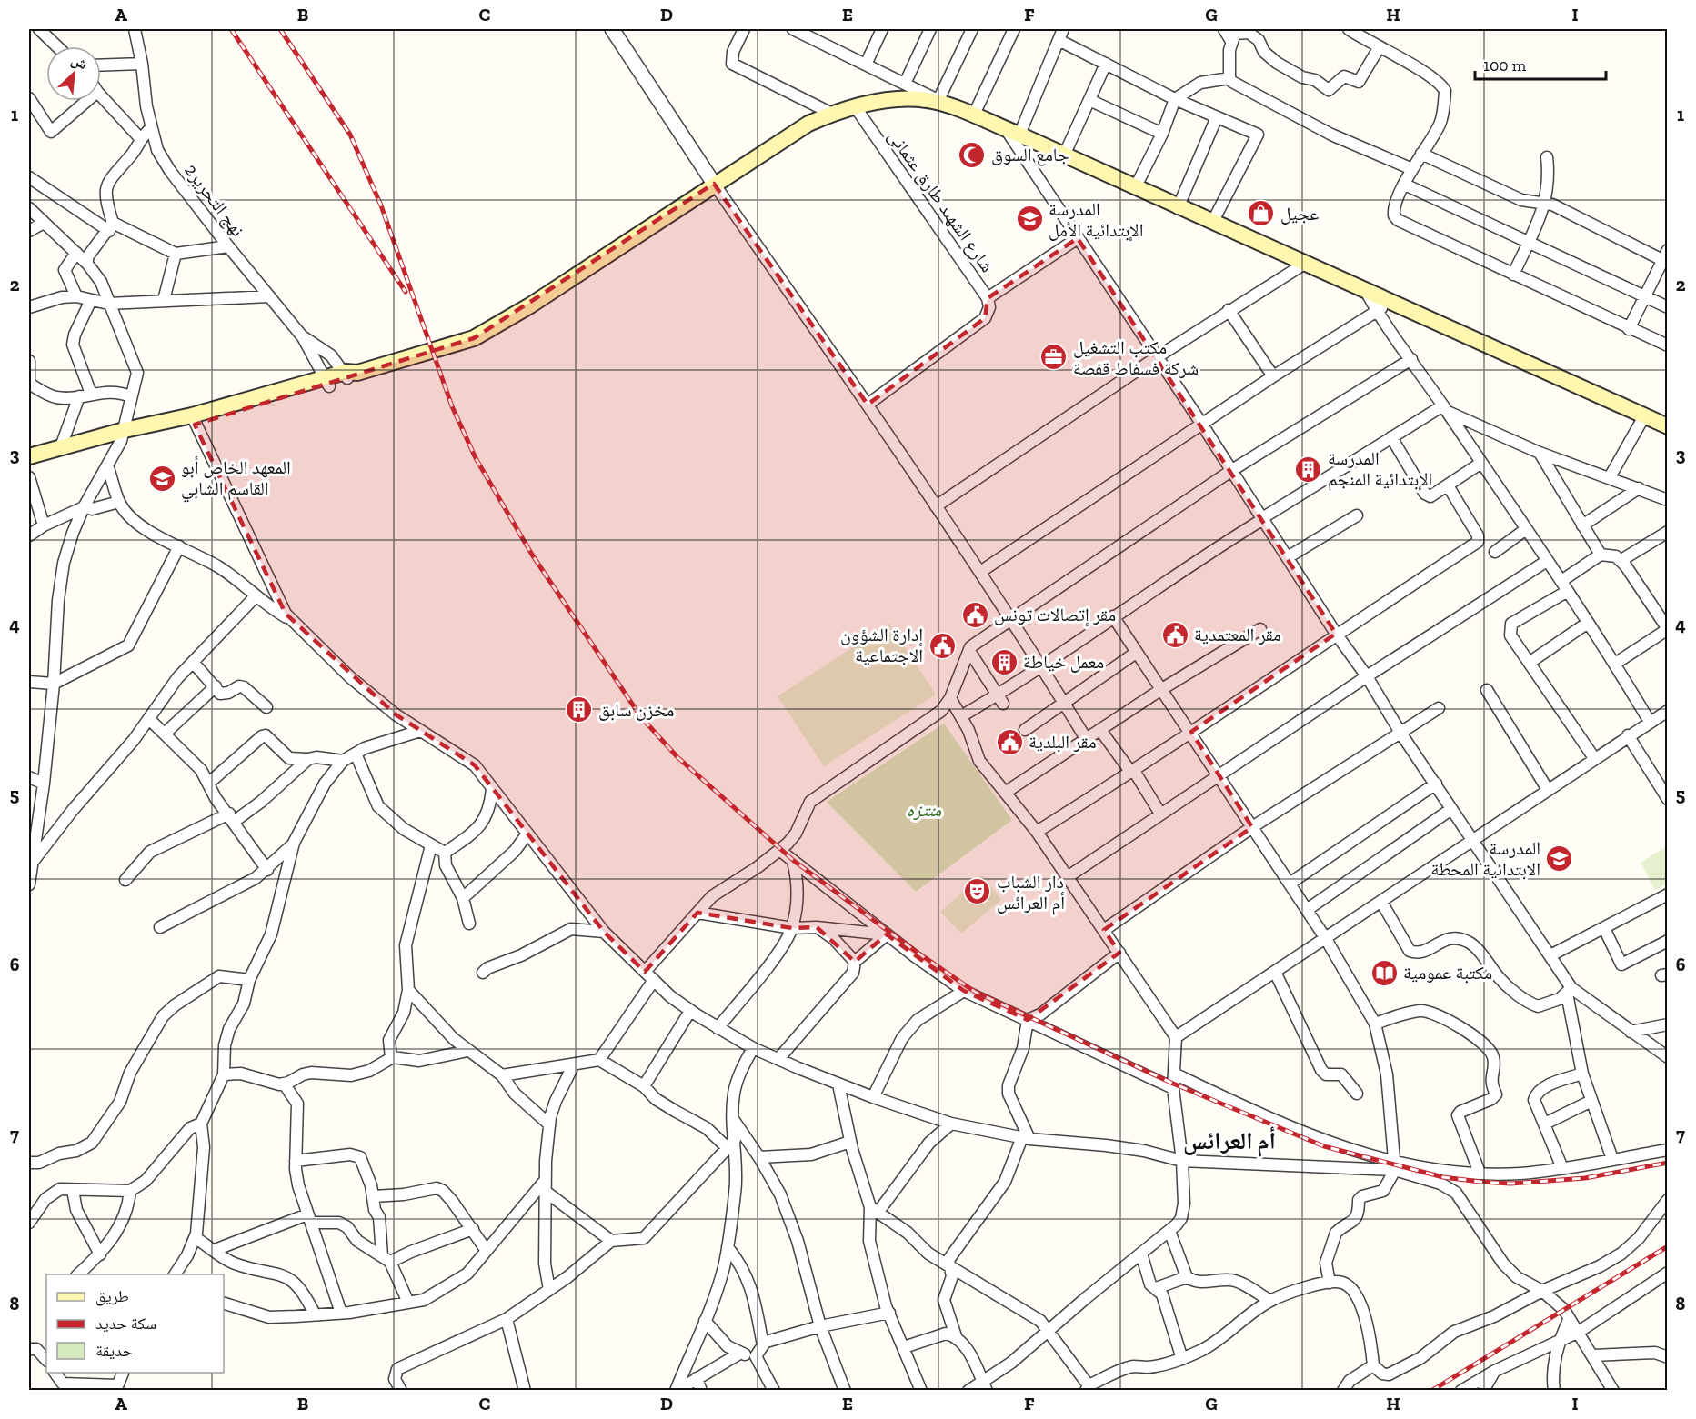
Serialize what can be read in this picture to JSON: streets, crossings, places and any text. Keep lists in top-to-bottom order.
{
  "streets": {
    "street": ["نهج التحرير2", "شارع الشهىد طارق عثمانى"]
  },
  "districts": ["أم العرائس"],
  "parks": ["منتزه"],
  "places": {
    "mosque": ["جامع السوق"],
    "shop": ["عجيل"],
    "school or university": ["المدرسة الإبتدائية الأمل", "المعهد الخاص أبو القاسم الشابي", "المدرسة الابتدائية المحطة"],
    "office": ["مكتب التشغيل شركة فسفاط قفصة"],
    "building": ["المدرسة الإبتدائية المنجم", "معمل خياطة", "مخزن سابق"],
    "public building": [
      "مقر إتصالات تونس",
      "مقر المعتمدية",
      "إدارة الشؤون الاجتماعية",
      "مقر البلدية"
    ],
    "theatre": ["دار الشباب أم العرائس"],
    "library": ["مكتبة عمومية"]
  },
  "legend": ["طريق", "سكة حديد", "حديقة"],
  "scale_bar": "100 m",
  "north": "top right",
  "grid": {
    "columns": [
      "A",
      "B",
      "C",
      "D",
      "E",
      "F",
      "G",
      "H",
      "I"
    ],
    "rows": [
      "1",
      "2",
      "3",
      "4",
      "5",
      "6",
      "7",
      "8"
    ]
  }
}
